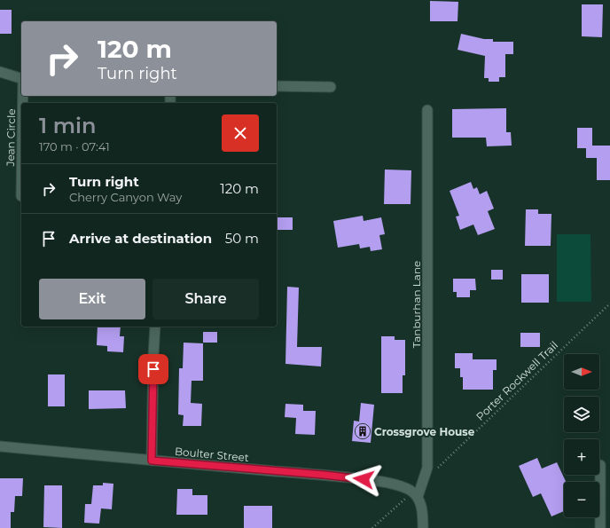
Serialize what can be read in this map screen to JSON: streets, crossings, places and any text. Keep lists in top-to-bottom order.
{
  "streets": {
    "street": ["Tanburhan Lane", "Boulter Street"],
    "path": ["Porter Rockwell Trail"]
  },
  "crossings": [
    ["Tanburhan Lane", "Boulter Street"]
  ],
  "places": {
    "building": ["Crossgrove House"]
  },
  "north": "right",
  "page": {
    "turn": ["120 m", "Turn right"],
    "heading": ["1 min", "170 m · 07:41"],
    "list": [
      {
        "name": "Turn right",
        "note": "Cherry Canyon Way",
        "value": "120 m"
      },
      {
        "name": "Arrive at destination",
        "value": "50 m"
      }
    ],
    "buttons": ["Exit", "Share"],
    "map_buttons": ["+", "−"]
  }
}
